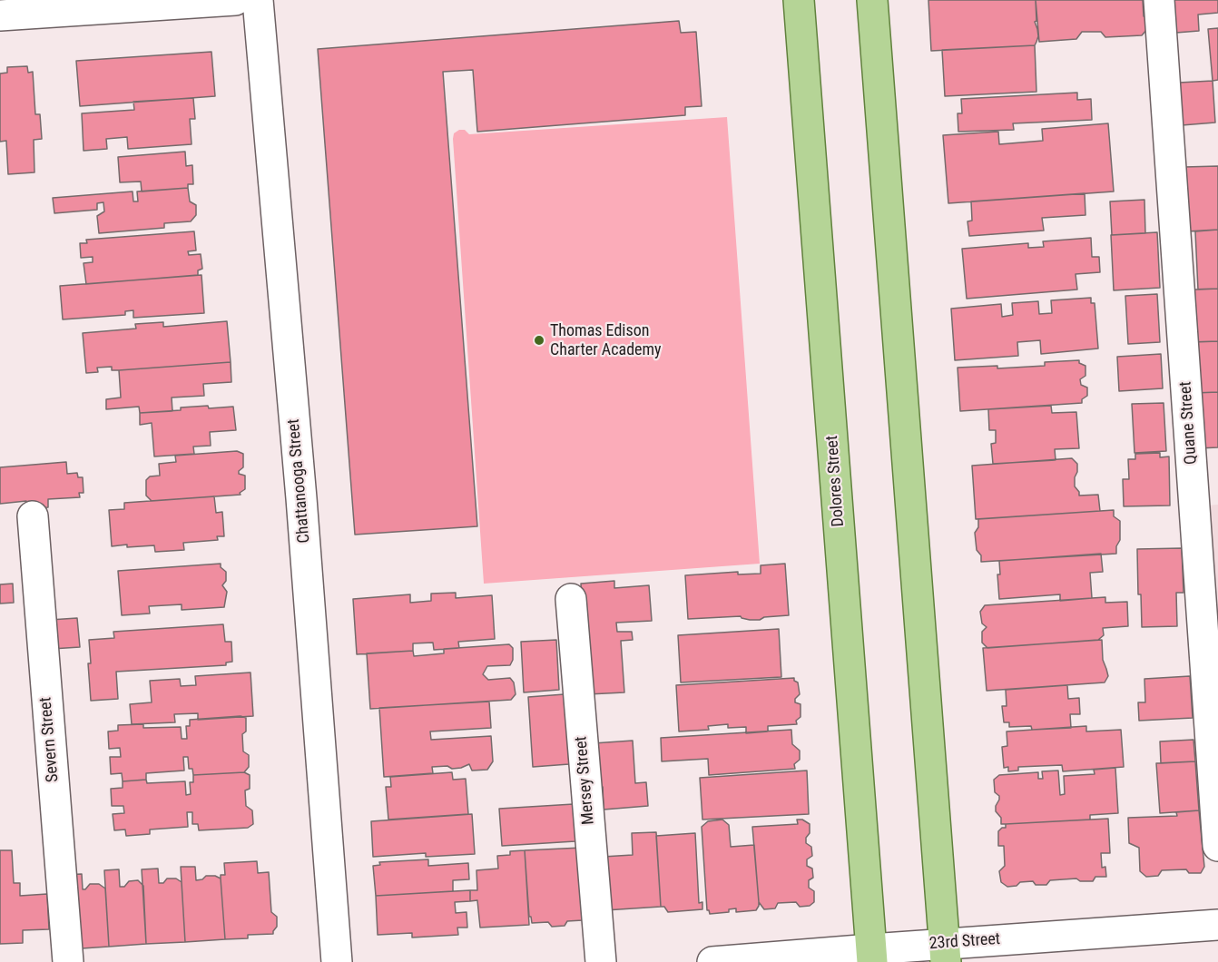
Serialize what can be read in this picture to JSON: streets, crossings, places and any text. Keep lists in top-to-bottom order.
{
  "streets": {
    "main road": ["Dolores Street"],
    "street": [
      "Quane Street",
      "Chattanooga Street",
      "Severn Street",
      "Mersey Street",
      "23rd Street"
    ]
  },
  "crossings": [
    ["Dolores Street", "23rd Street"]
  ],
  "places": ["Thomas Edison Charter Academy"]
}
